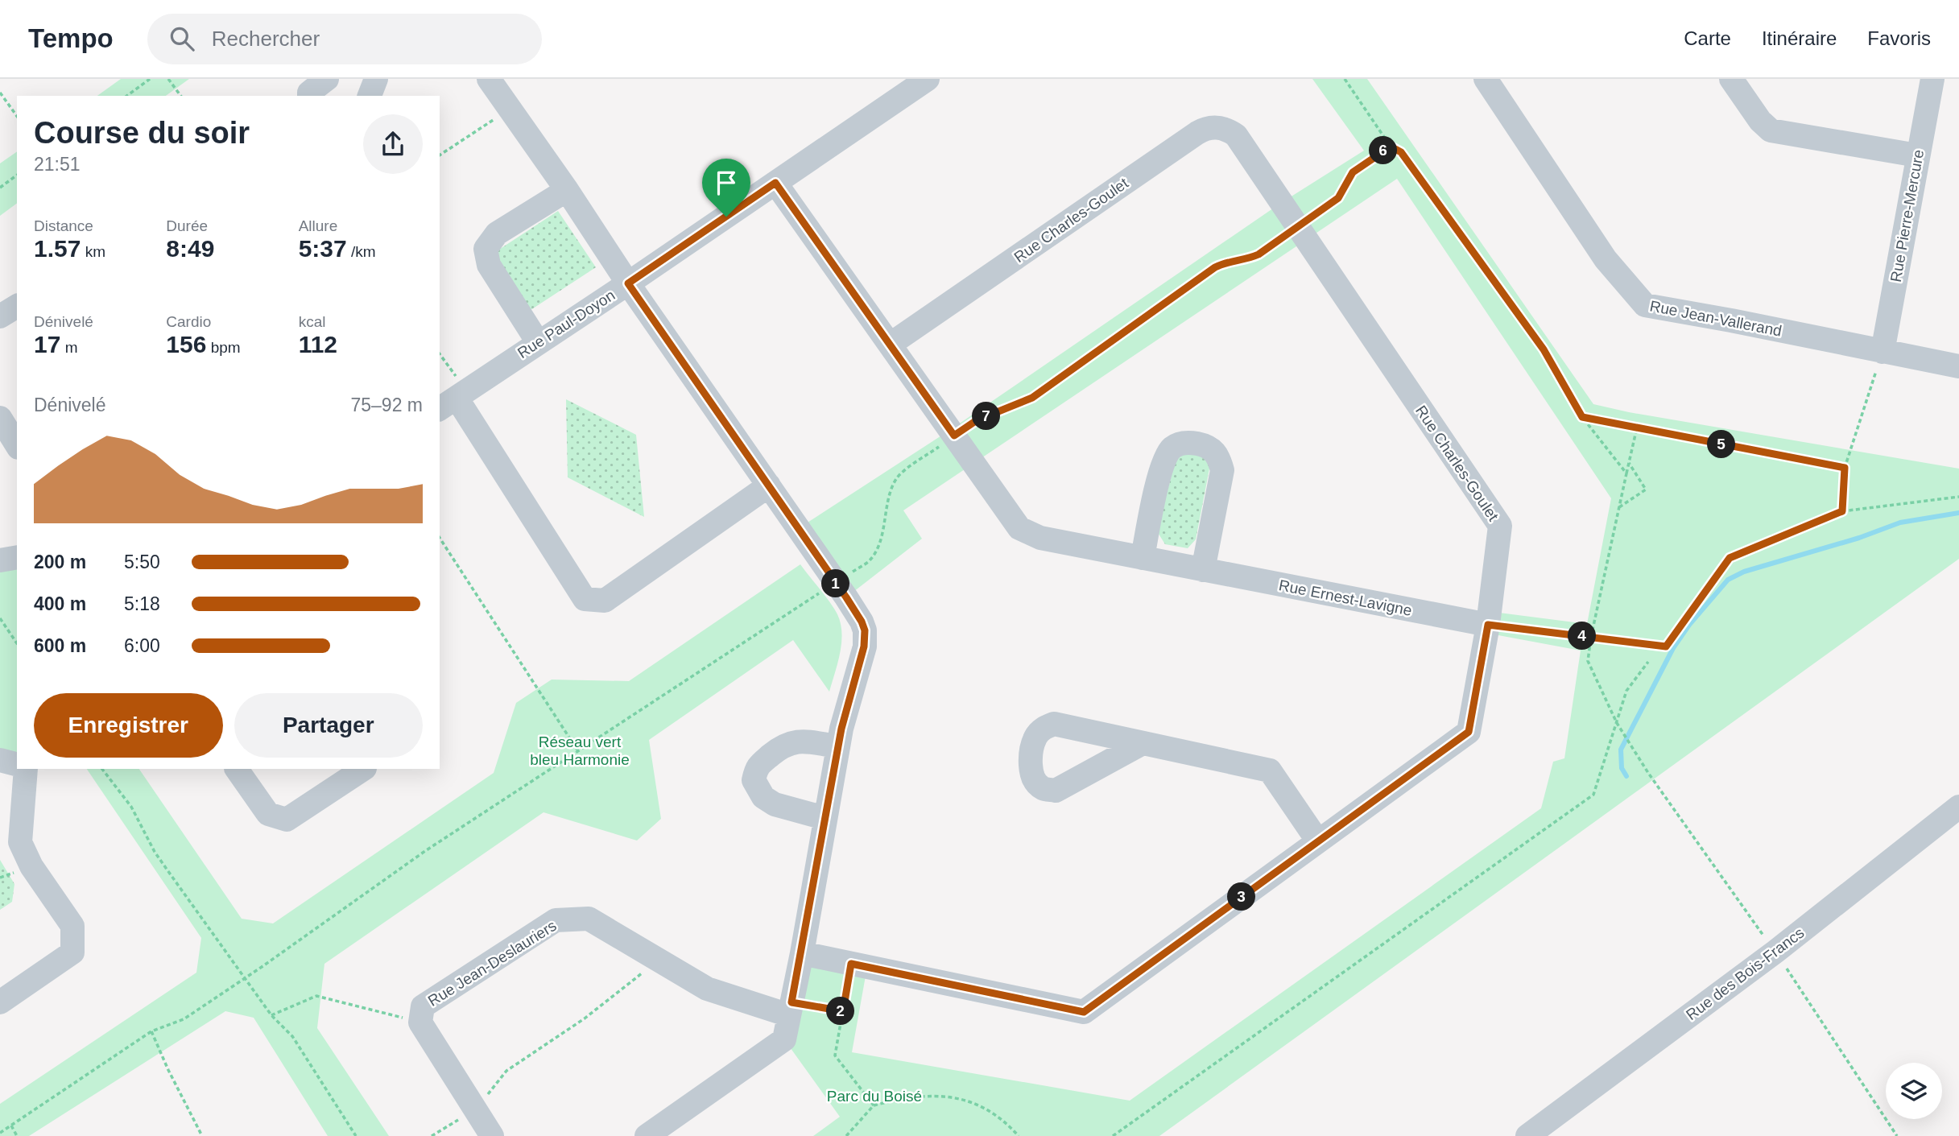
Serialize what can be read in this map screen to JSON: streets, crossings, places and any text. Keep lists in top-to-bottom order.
{
  "streets": {
    "street": [
      "Rue Pierre-Mercure",
      "Rue Charles-Goulet",
      "Rue Jean-Vallerand",
      "Rue Paul-Doyon",
      "Rue Ernest-Lavigne",
      "Rue Jean-Deslauriers",
      "Rue des Bois-Francs"
    ]
  },
  "crossings": [
    ["Rue Pierre-Mercure", "Rue Jean-Vallerand"],
    ["Rue Charles-Goulet", "Rue Ernest-Lavigne"],
    ["Rue Paul-Doyon", "Rue Ernest-Lavigne"]
  ],
  "parks": ["Réseau vert bleu Harmonie", "Parc du Boisé"],
  "page": {
    "header": "Tempo",
    "search": "Rechercher",
    "nav": ["Carte", "Itinéraire", "Favoris"],
    "heading": ["Course du soir", "21:51"],
    "pins": [
      "6",
      "7",
      "5",
      "1",
      "4",
      "3",
      "2"
    ],
    "stats": [
      ["Distance", "1.57 km"],
      ["Durée", "8:49"],
      ["Allure", "5:37 /km"],
      ["Dénivelé", "17 m"],
      ["Cardio", "156 bpm"],
      ["kcal", "112"]
    ],
    "chart": ["Dénivelé", "75–92 m"],
    "list": [
      {
        "name": "200 m",
        "note": "5:50"
      },
      {
        "name": "400 m",
        "note": "5:18"
      },
      {
        "name": "600 m",
        "note": "6:00"
      }
    ],
    "buttons": ["Enregistrer", "Partager"]
  }
}
